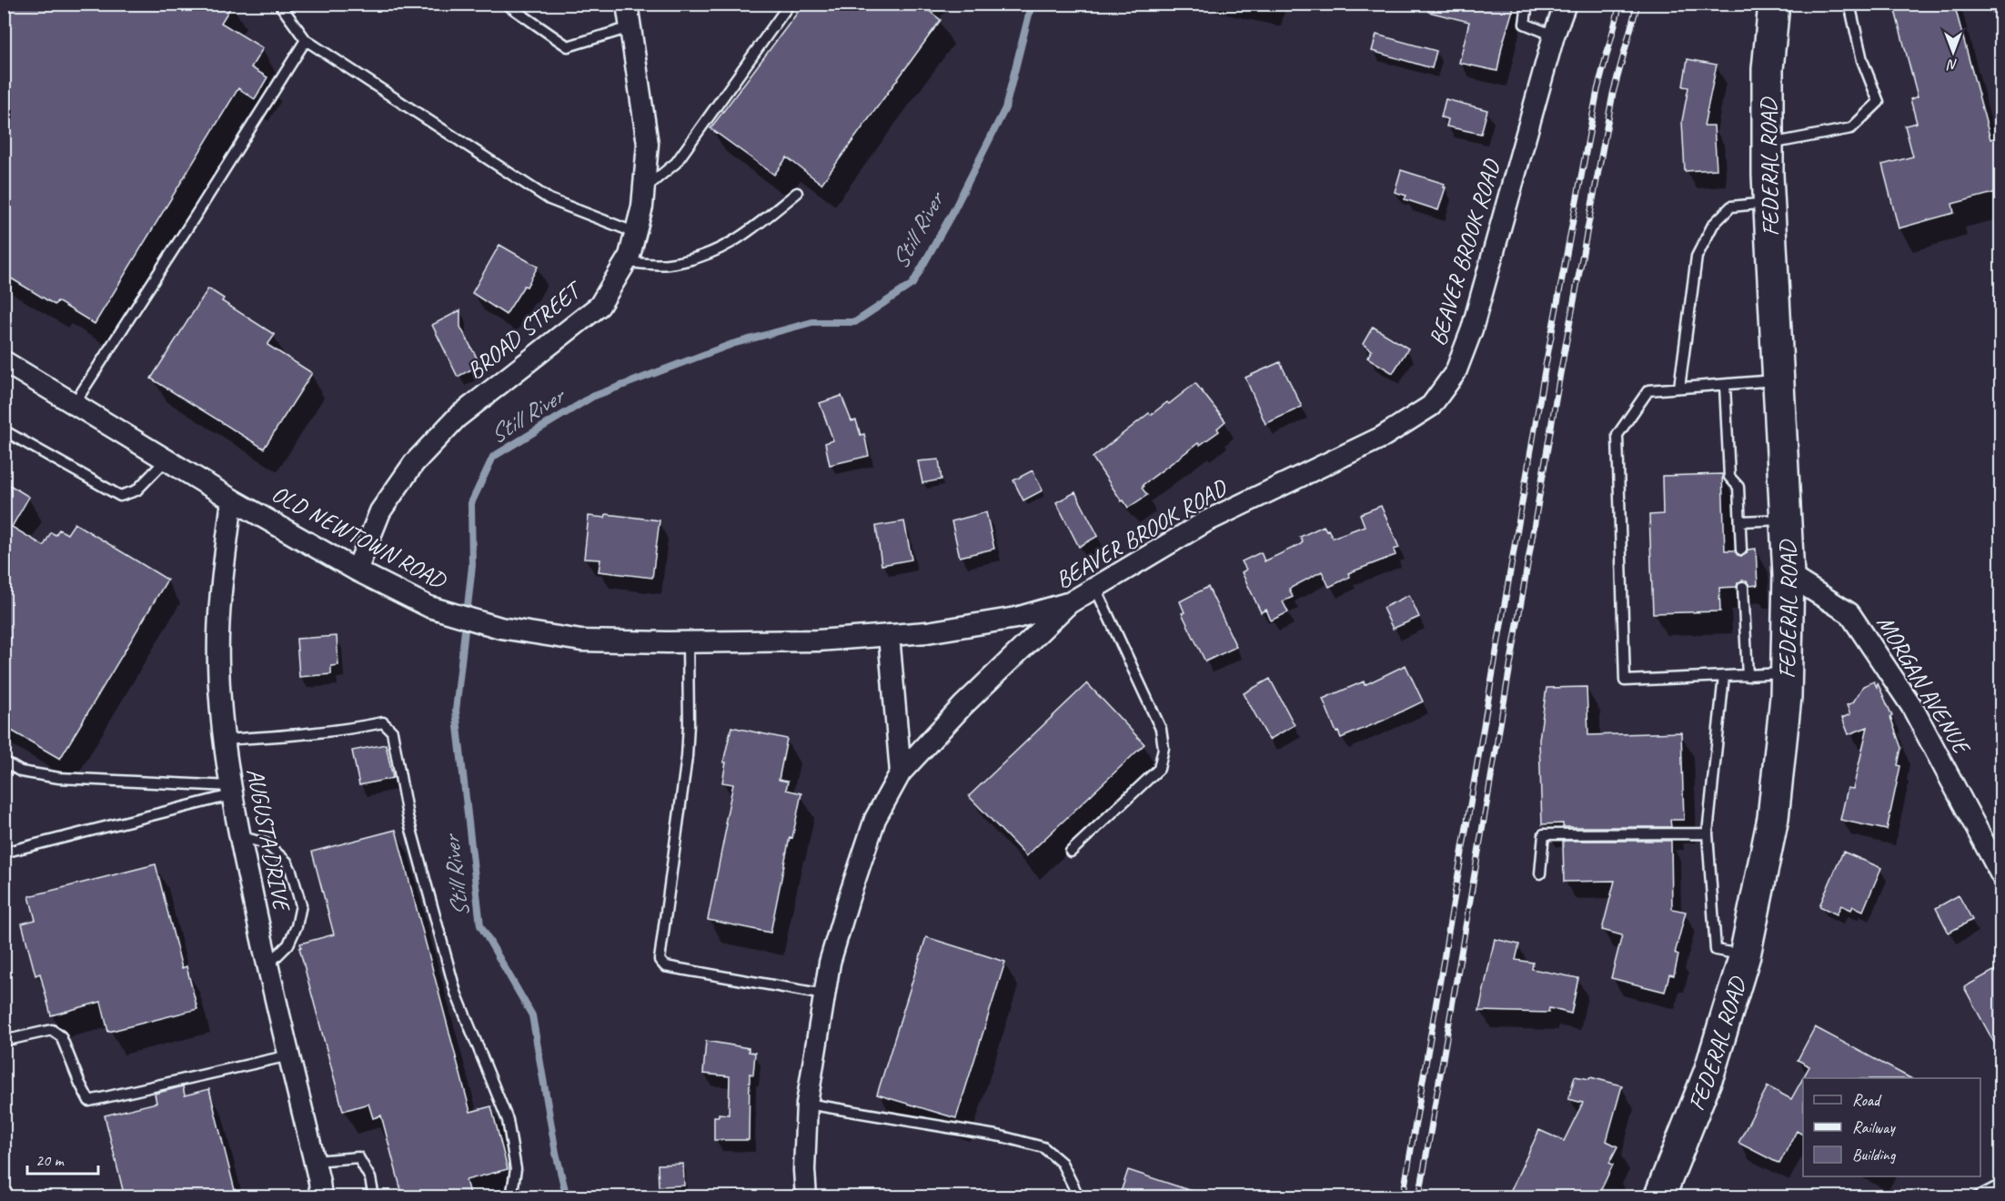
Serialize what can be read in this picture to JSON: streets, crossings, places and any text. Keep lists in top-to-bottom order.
{
  "streets": {
    "main road": ["FEDERAL ROAD"],
    "street": [
      "BEAVER BROOK ROAD",
      "BROAD STREET",
      "OLD NEWTOWN ROAD",
      "MORGAN AVENUE",
      "AUGUSTA DRIVE"
    ]
  },
  "crossings": [
    ["FEDERAL ROAD", "MORGAN AVENUE"],
    ["BEAVER BROOK ROAD", "OLD NEWTOWN ROAD"],
    ["BROAD STREET", "OLD NEWTOWN ROAD"],
    ["OLD NEWTOWN ROAD", "AUGUSTA DRIVE"]
  ],
  "water": ["Still River"],
  "legend": ["Road", "Railway", "Building"],
  "scale_bar": "20 m",
  "north": "bottom"
}
